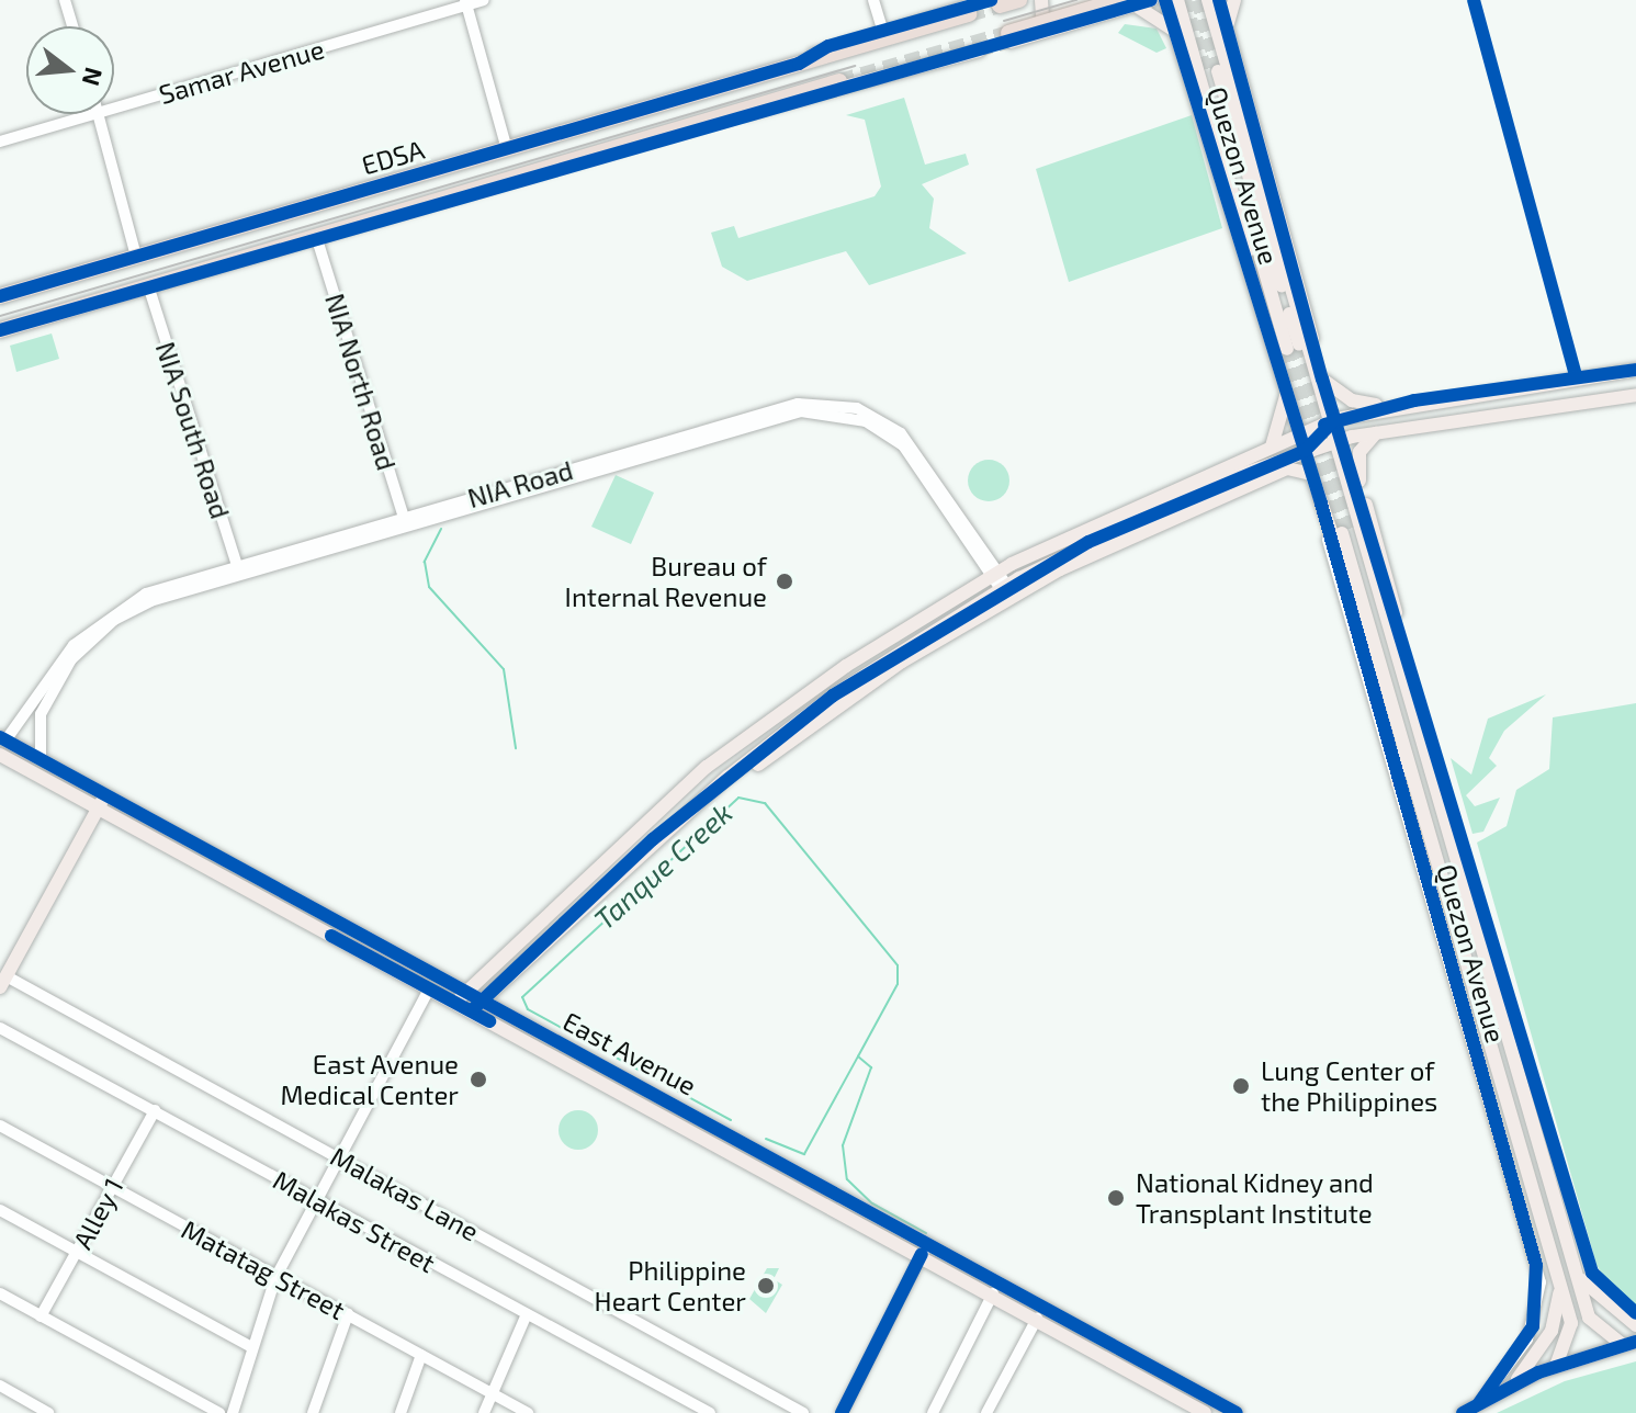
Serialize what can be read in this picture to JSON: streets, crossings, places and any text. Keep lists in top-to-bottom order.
{
  "streets": {
    "highway": ["EDSA"],
    "main road": ["Quezon Avenue", "East Avenue"],
    "street": [
      "Samar Avenue",
      "NIA North Road",
      "NIA South Road",
      "NIA Road",
      "Malakas Lane",
      "Alley 1",
      "Malakas Street",
      "Matatag Street"
    ]
  },
  "crossings": [
    ["EDSA", "NIA North Road"],
    ["EDSA", "NIA South Road"],
    ["NIA North Road", "NIA Road"],
    ["NIA South Road", "NIA Road"],
    ["NIA Road", "East Avenue"],
    ["Alley 1", "Malakas Street"],
    ["Alley 1", "Matatag Street"]
  ],
  "water": ["Tanque Creek"],
  "places": [
    "Bureau of Internal Revenue",
    "East Avenue Medical Center",
    "Lung Center of the Philippines",
    "National Kidney and Transplant Institute",
    "Philippine Heart Center"
  ],
  "north": "right"
}
